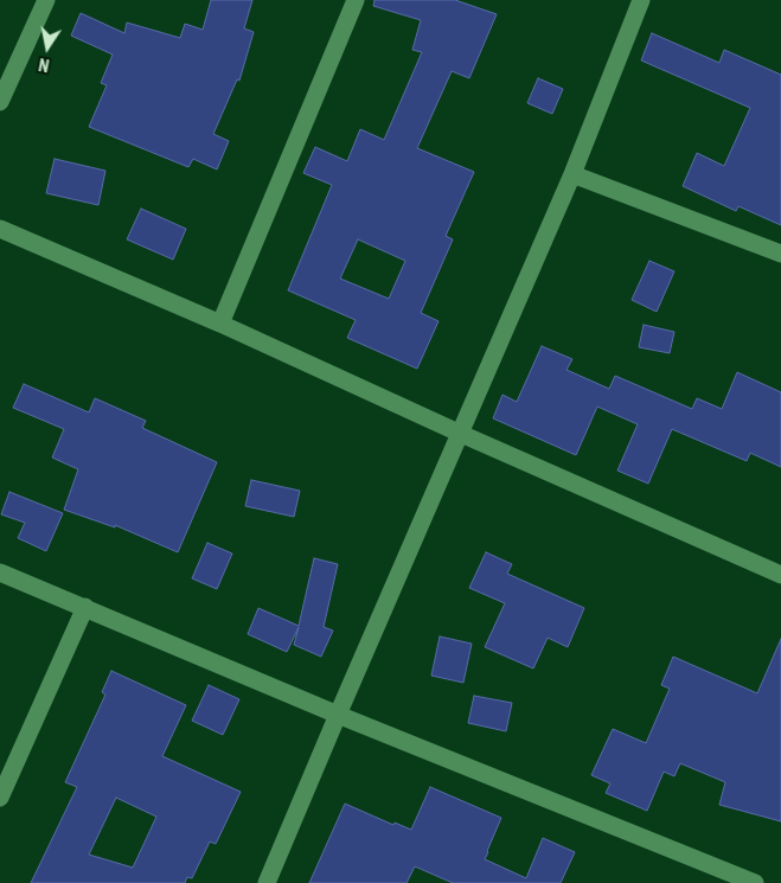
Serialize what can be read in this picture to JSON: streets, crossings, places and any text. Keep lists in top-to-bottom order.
{
  "north": "bottom"
}
